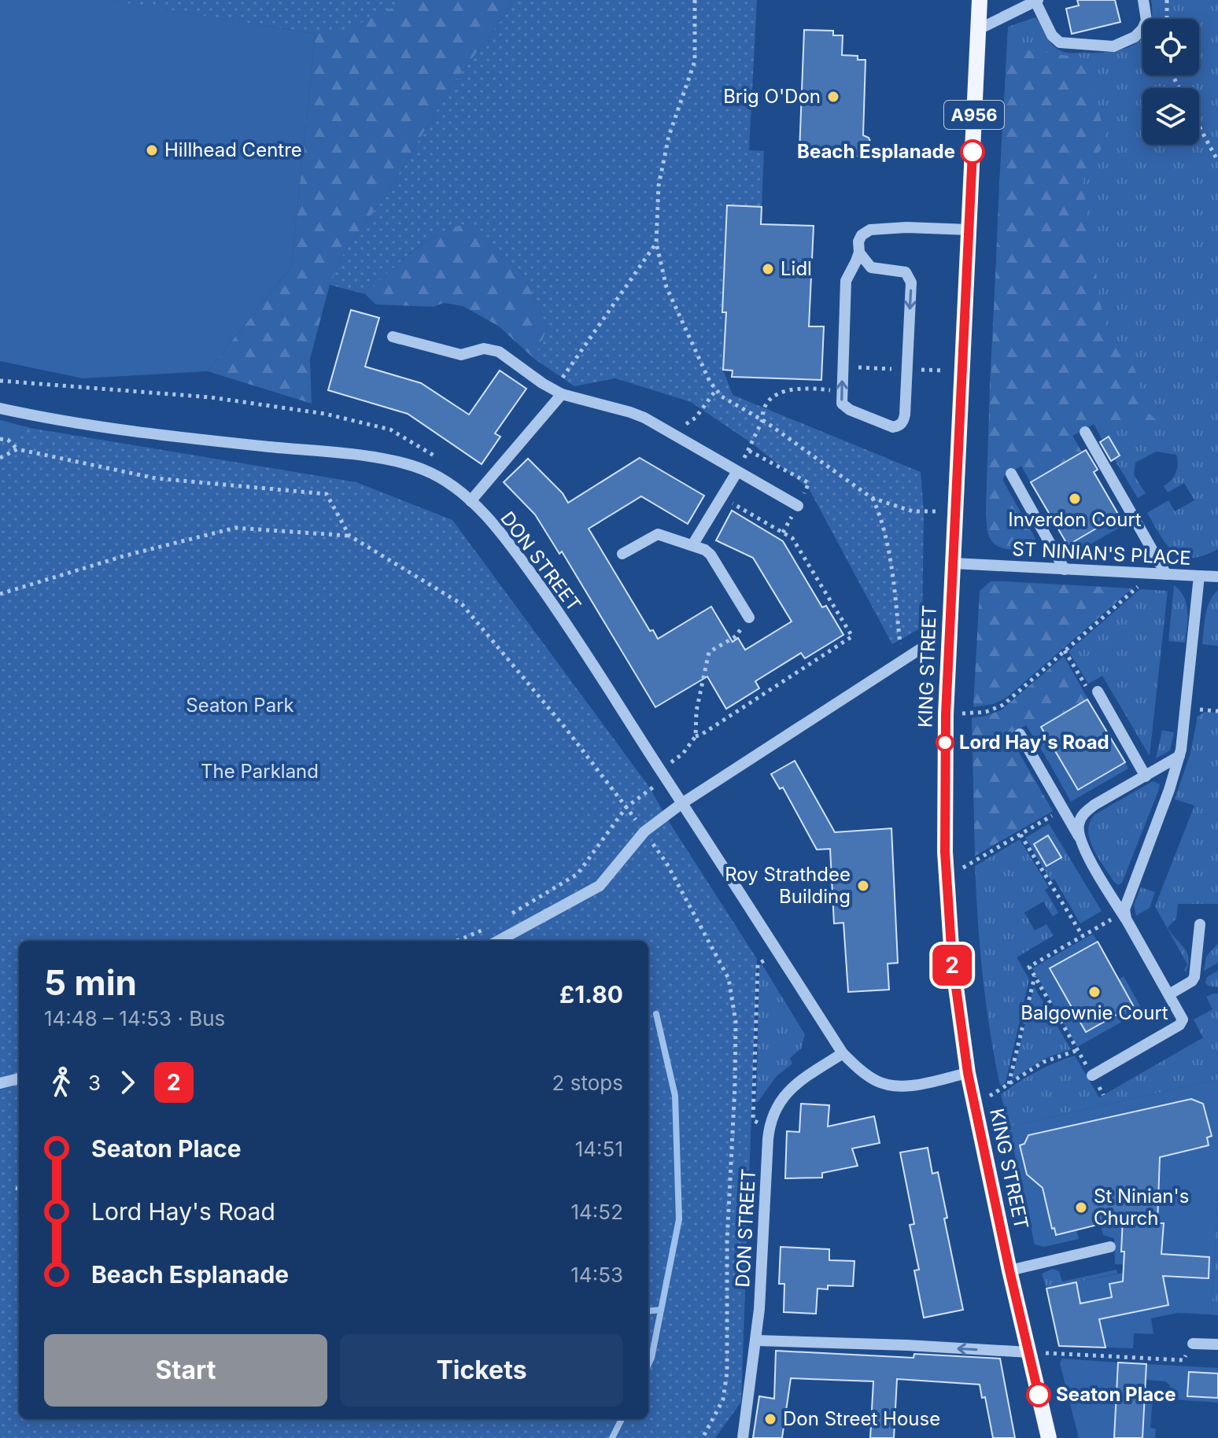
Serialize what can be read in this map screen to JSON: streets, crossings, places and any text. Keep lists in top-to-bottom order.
{
  "streets": {
    "main road": ["A956", "KING STREET"],
    "street": ["ST NINIAN'S PLACE", "DON STREET"]
  },
  "crossings": [
    ["ST NINIAN'S PLACE", "KING STREET"],
    ["DON STREET", "KING STREET"]
  ],
  "parks": ["Seaton Park", "The Parkland"],
  "places": [
    "Brig O'Don",
    "Hillhead Centre",
    "Beach Esplanade",
    "Lidl",
    "Inverdon Court",
    "Lord Hay's Road",
    "Roy Strathdee Building",
    "Balgownie Court",
    "St Ninian's Church",
    "Seaton Place",
    "Don Street House"
  ],
  "lines": ["bus line 2"],
  "page": {
    "on_map": "2",
    "heading": ["5 min", "14:48 – 14:53 · Bus", "£1.80"],
    "legs": ["3", "2", "2 stops"],
    "list": [
      {
        "name": "Seaton Place",
        "value": "14:51"
      },
      {
        "name": "Lord Hay's Road",
        "value": "14:52"
      },
      {
        "name": "Beach Esplanade",
        "value": "14:53"
      }
    ],
    "buttons": ["Start", "Tickets"]
  }
}
